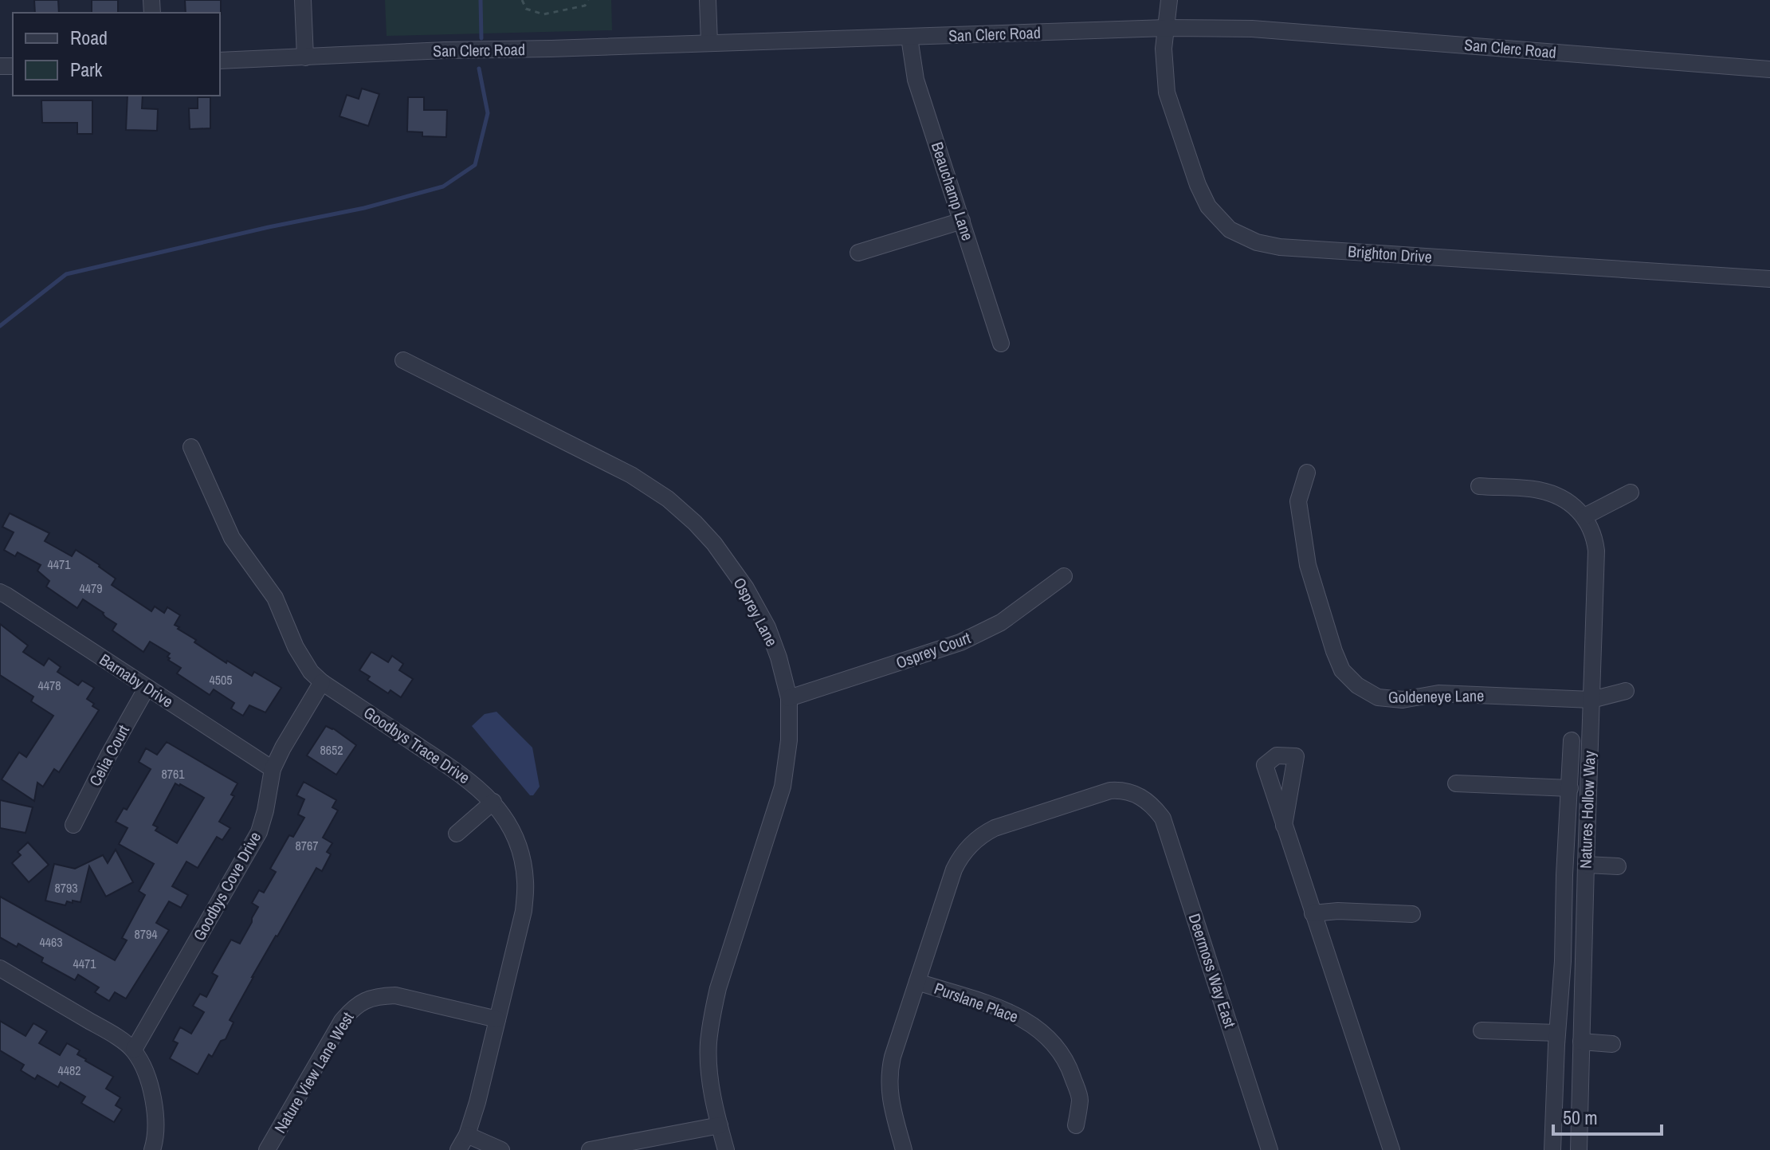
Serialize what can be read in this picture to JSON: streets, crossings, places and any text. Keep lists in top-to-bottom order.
{
  "streets": {
    "street": [
      "San Clerc Road",
      "Beauchamp Lane",
      "Brighton Drive",
      "Osprey Lane",
      "Osprey Court",
      "Barnaby Drive",
      "Goldeneye Lane",
      "Goodbys Trace Drive",
      "Celia Court",
      "Natures Hollow Way",
      "Goodbys Cove Drive",
      "Deermoss Way East",
      "Purslane Place",
      "Nature View Lane West"
    ]
  },
  "crossings": [
    ["San Clerc Road", "Beauchamp Lane"],
    ["San Clerc Road", "Brighton Drive"],
    ["Osprey Lane", "Osprey Court"],
    ["Barnaby Drive", "Celia Court"],
    ["Barnaby Drive", "Goodbys Cove Drive"],
    ["Goldeneye Lane", "Natures Hollow Way"],
    ["Goodbys Trace Drive", "Goodbys Cove Drive"],
    ["Goodbys Trace Drive", "Nature View Lane West"],
    ["Deermoss Way East", "Purslane Place"]
  ],
  "house_numbers": [
    "4471",
    "4479",
    "4505",
    "4478",
    "8652",
    "8761",
    "8767",
    "8793",
    "8794",
    "4463",
    "4471",
    "4482"
  ],
  "legend": ["Road", "Park"],
  "scale_bar": "50 m"
}
